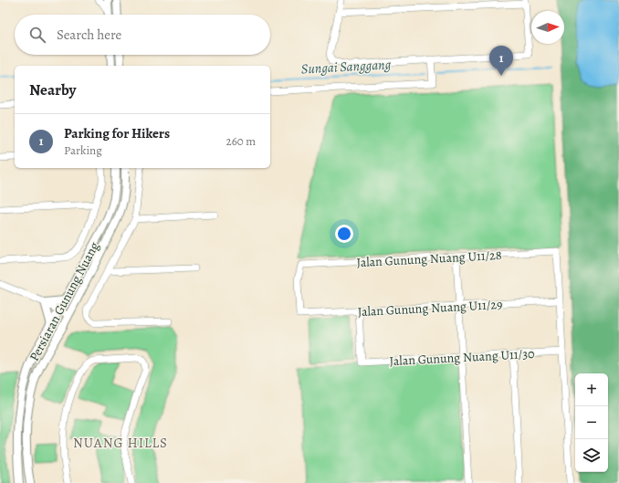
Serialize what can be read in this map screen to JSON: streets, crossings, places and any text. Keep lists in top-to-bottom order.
{
  "streets": {
    "street": [
      "Jalan Gunung Nuang U11/28",
      "Persiaran Gunung Nuang",
      "Jalan Gunung Nuang U11/29",
      "Jalan Gunung Nuang U11/30"
    ]
  },
  "crossings": [
    ["Jalan Gunung Nuang U11/28", "Jalan Gunung Nuang U11/29"],
    ["Jalan Gunung Nuang U11/29", "Jalan Gunung Nuang U11/30"]
  ],
  "districts": ["NUANG HILLS"],
  "water": ["Sungai Sanggang"],
  "north": "right",
  "page": {
    "search": "Search here",
    "pins": "1",
    "heading": "Nearby",
    "list": [
      {
        "mark": "1",
        "name": "Parking for Hikers",
        "note": "Parking",
        "value": "260 m"
      }
    ],
    "map_buttons": ["+", "−"]
  }
}
